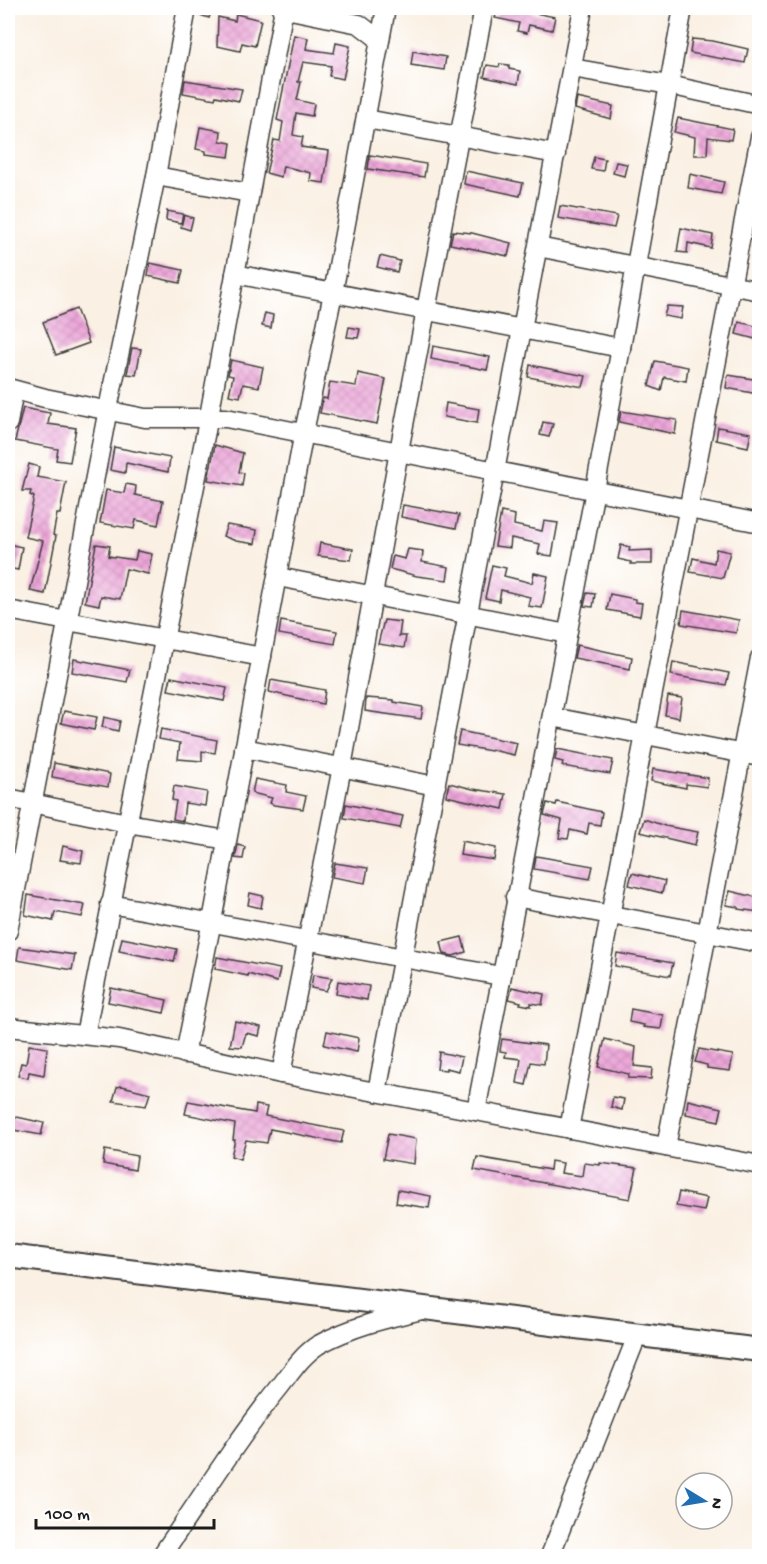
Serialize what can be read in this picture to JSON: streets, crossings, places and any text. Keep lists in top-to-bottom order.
{
  "scale_bar": "100 m",
  "north": "right"
}
